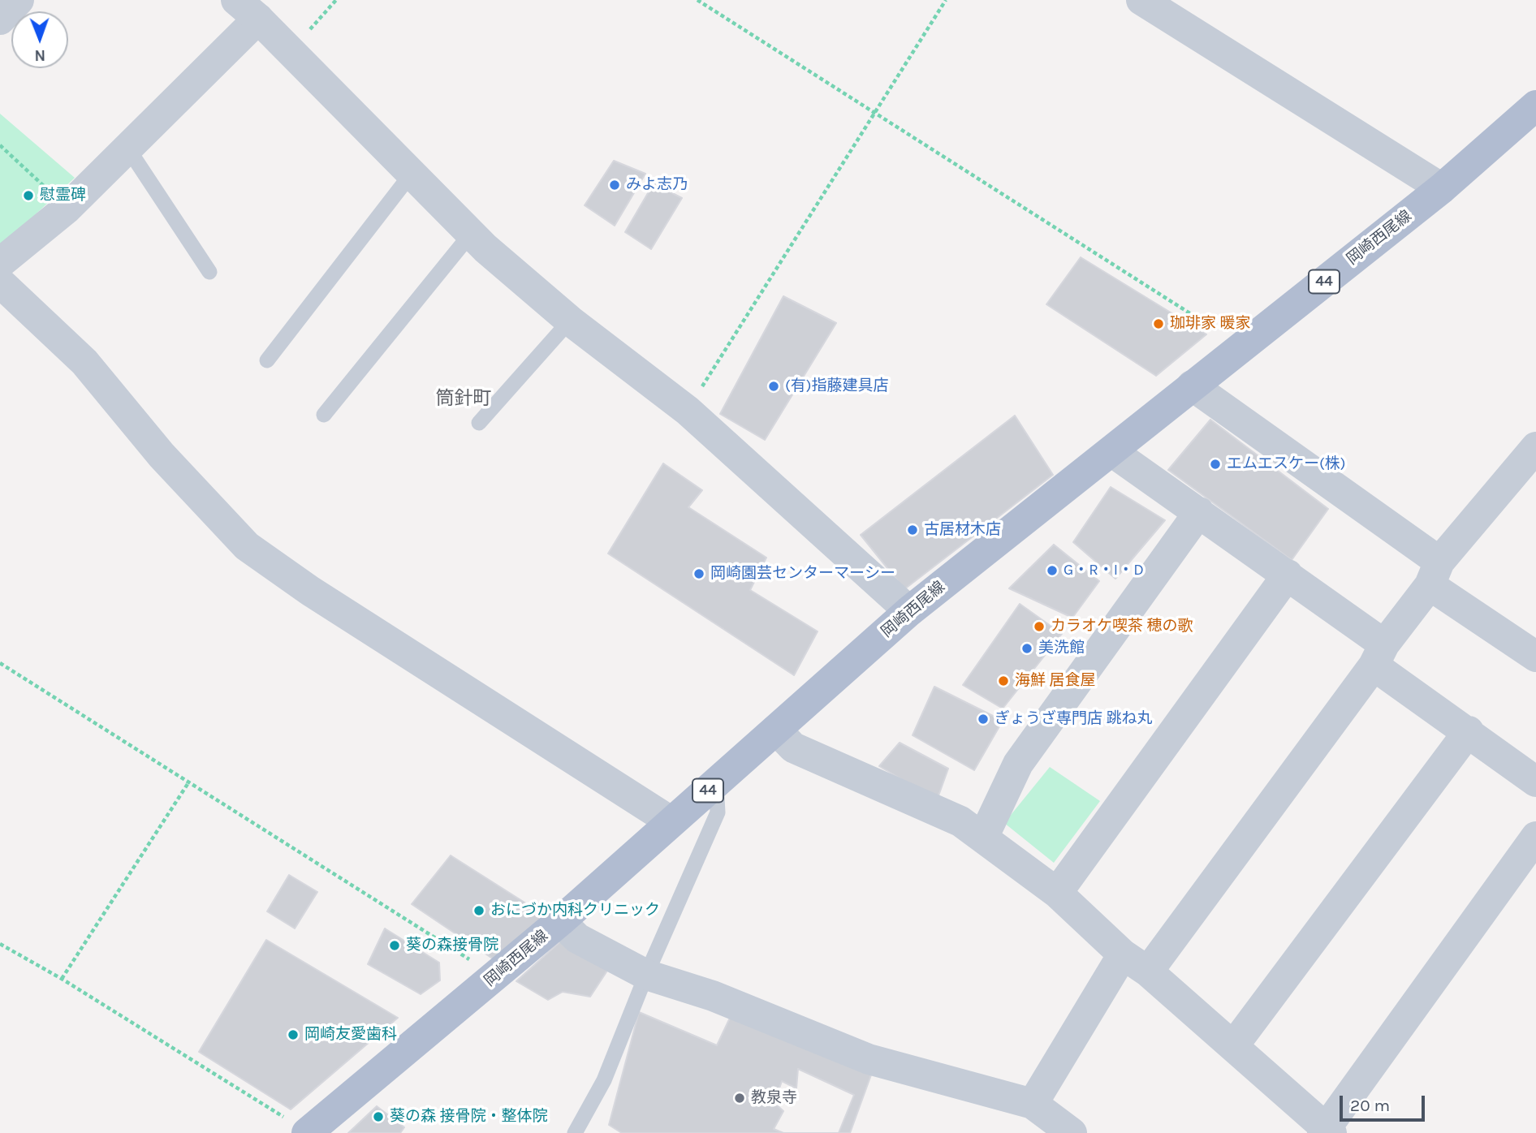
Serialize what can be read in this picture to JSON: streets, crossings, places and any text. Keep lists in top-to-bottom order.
{
  "streets": {
    "main road": ["岡崎西尾線", "44"]
  },
  "districts": ["筒針町"],
  "places": [
    "みよ志乃",
    "慰霊碑",
    "珈琲家 暖家",
    "(有)指藤建具店",
    "エムエスケー(株)",
    "古居材木店",
    "G・R・I・D",
    "岡崎園芸センターマーシー",
    "カラオケ喫茶 穂の歌",
    "美洗館",
    "海鮮 居食屋",
    "ぎょうざ専門店 跳ね丸",
    "おにづか内科クリニック",
    "葵の森接骨院",
    "岡崎友愛歯科",
    "教泉寺",
    "葵の森 接骨院・整体院"
  ],
  "scale_bar": "20 m",
  "north": "bottom"
}
